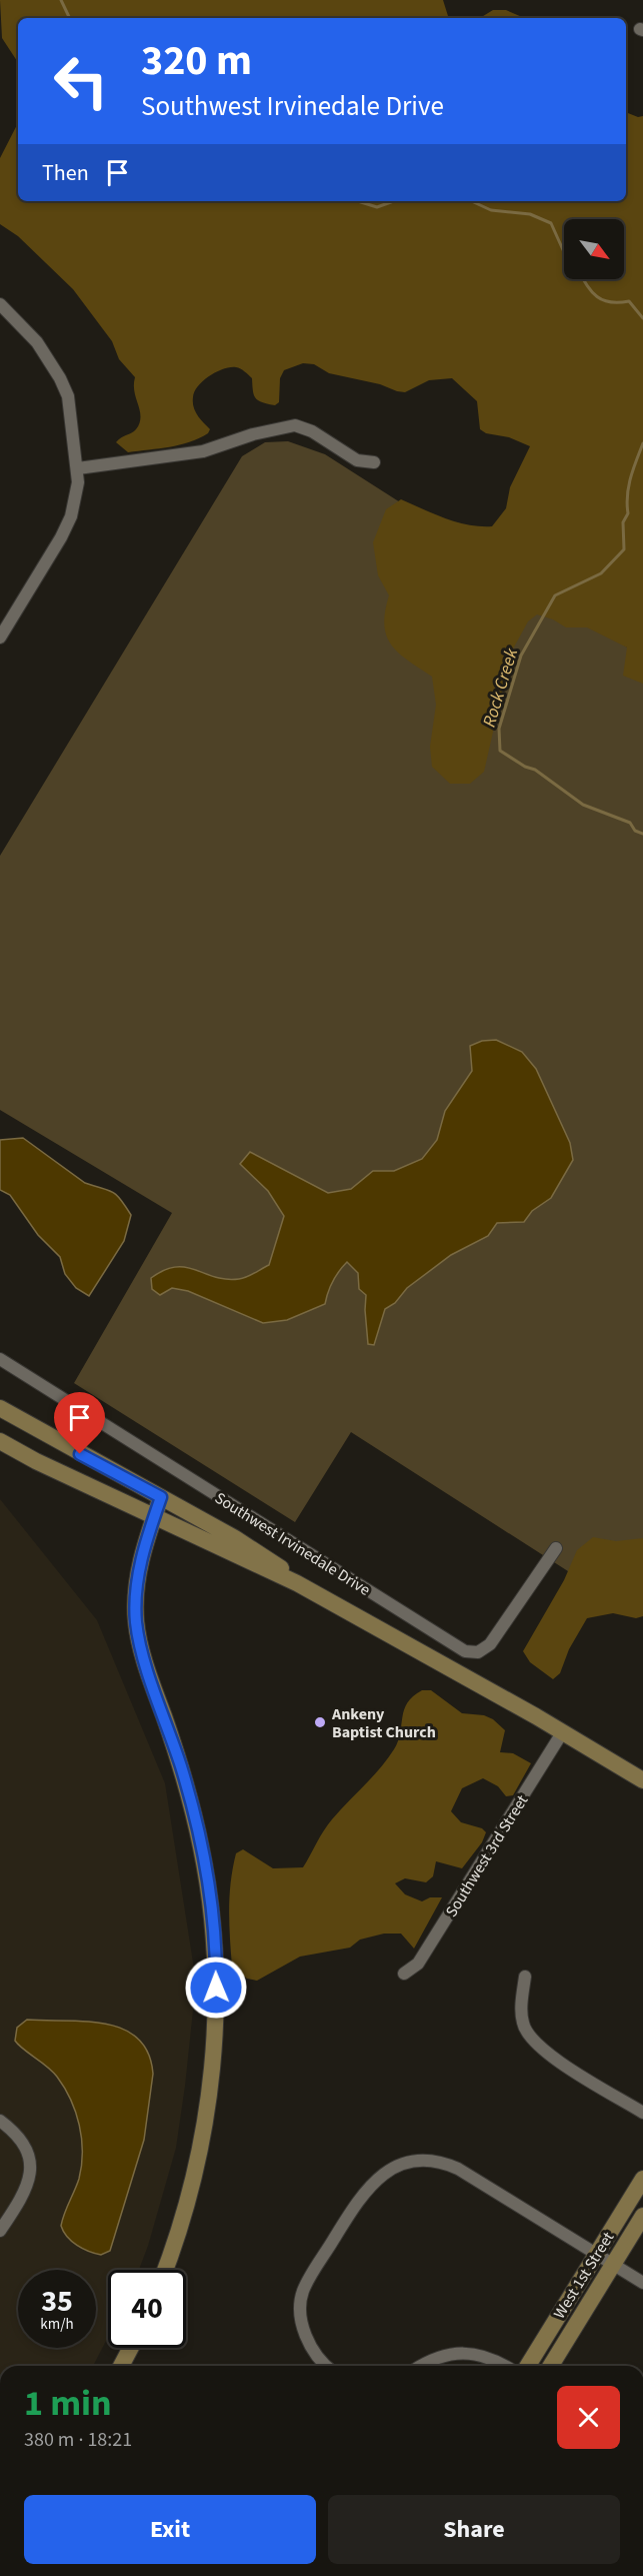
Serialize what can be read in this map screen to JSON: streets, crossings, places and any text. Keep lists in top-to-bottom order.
{
  "streets": {
    "main road": ["Southwest Irvinedale Drive", "West 1st Street"],
    "street": ["Southwest 3rd Street"]
  },
  "crossings": [
    ["Southwest Irvinedale Drive", "Southwest 3rd Street"]
  ],
  "water": ["Rock Creek"],
  "places": ["Ankeny Baptist Church"],
  "north": "bottom right",
  "page": {
    "turn": ["320 m", "Southwest Irvinedale Drive"],
    "then": "Then",
    "speed": "35 km/h",
    "limit": "40",
    "heading": ["1 min", "380 m · 18:21"],
    "buttons": ["Exit", "Share"]
  }
}
